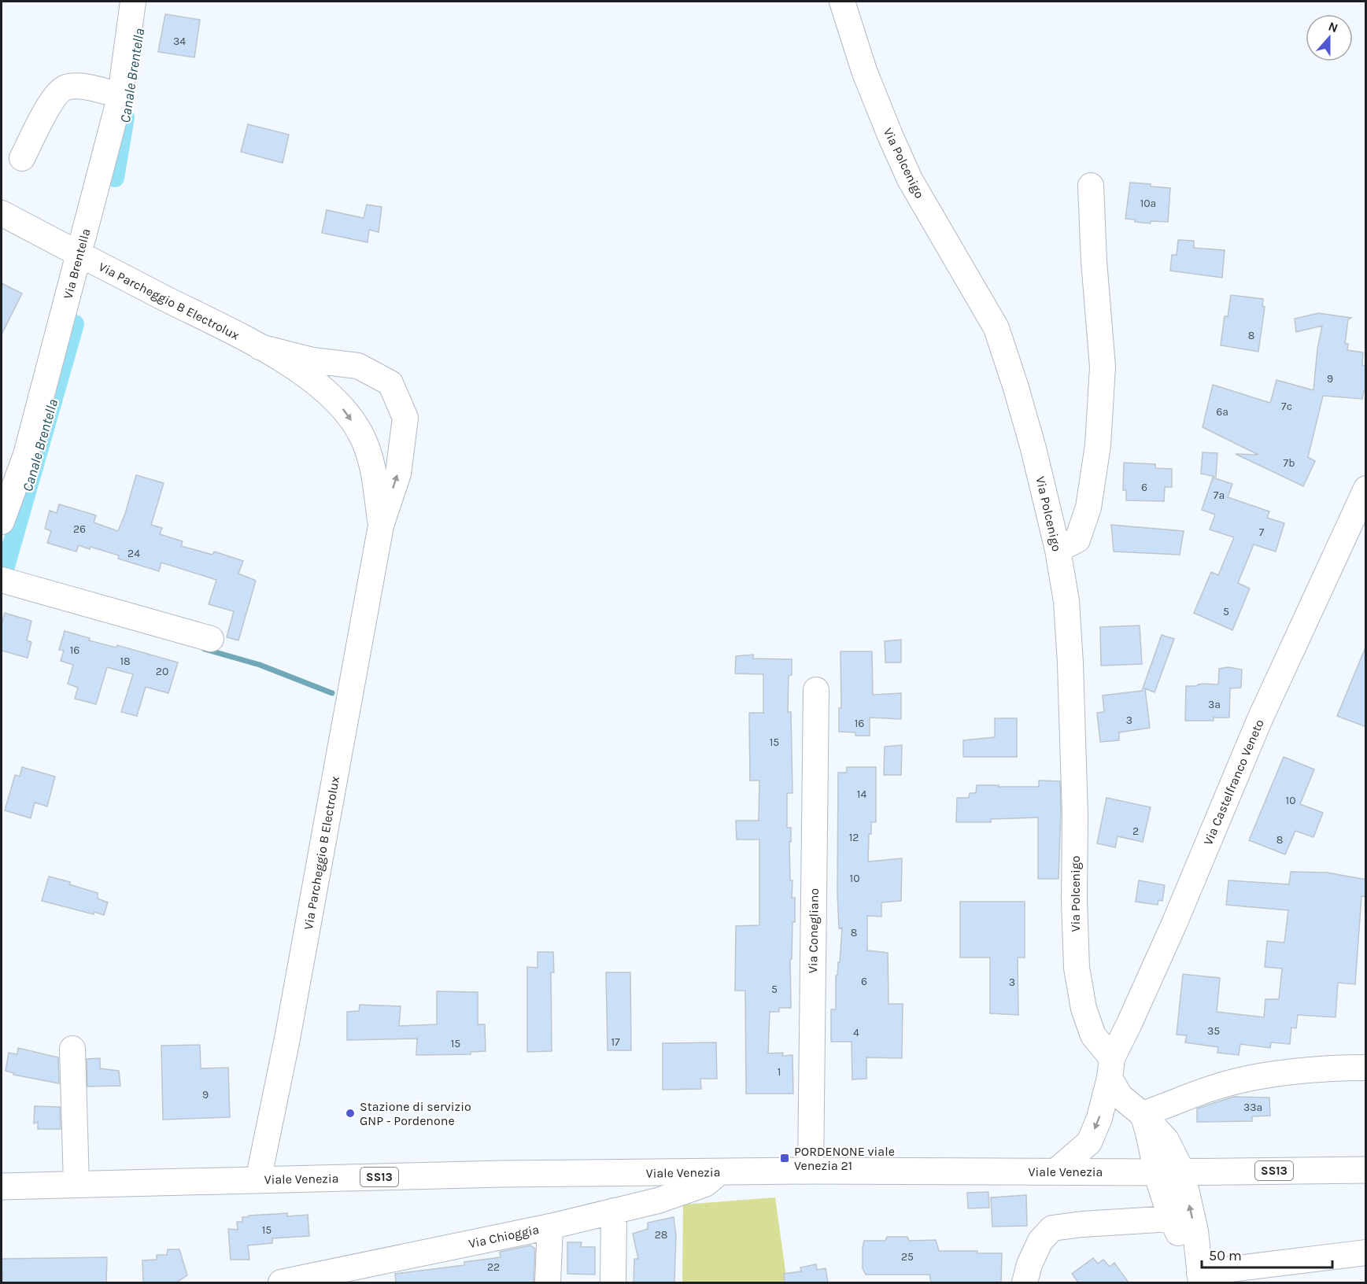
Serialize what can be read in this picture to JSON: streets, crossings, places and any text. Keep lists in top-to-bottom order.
{
  "streets": {
    "main road": ["SS13", "Viale Venezia"],
    "street": [
      "Via Polcenigo",
      "Via Brentella",
      "Via Parcheggio B Electrolux",
      "Via Castelfranco Veneto",
      "Via Conegliano",
      "Via Chioggia"
    ]
  },
  "crossings": [
    ["Via Polcenigo", "Via Castelfranco Veneto"],
    ["Via Brentella", "Via Parcheggio B Electrolux"],
    ["Via Parcheggio B Electrolux", "Viale Venezia"],
    ["Via Castelfranco Veneto", "Viale Venezia"],
    ["Via Conegliano", "Viale Venezia"],
    ["Viale Venezia", "Via Chioggia"]
  ],
  "water": ["Canale Brentella"],
  "places": {
    "other": ["Stazione di servizio GNP - Pordenone"],
    "transit": ["PORDENONE viale Venezia 21"]
  },
  "house_numbers": [
    "34",
    "10a",
    "8",
    "9",
    "7c",
    "6a",
    "7b",
    "6",
    "7a",
    "26",
    "7",
    "24",
    "5",
    "16",
    "18",
    "20",
    "3a",
    "3",
    "16",
    "15",
    "14",
    "10",
    "2",
    "12",
    "8",
    "10",
    "8",
    "6",
    "3",
    "5",
    "35",
    "4",
    "17",
    "15",
    "1",
    "9",
    "33a",
    "15",
    "28",
    "25",
    "22"
  ],
  "scale_bar": "50 m",
  "north": "top"
}
